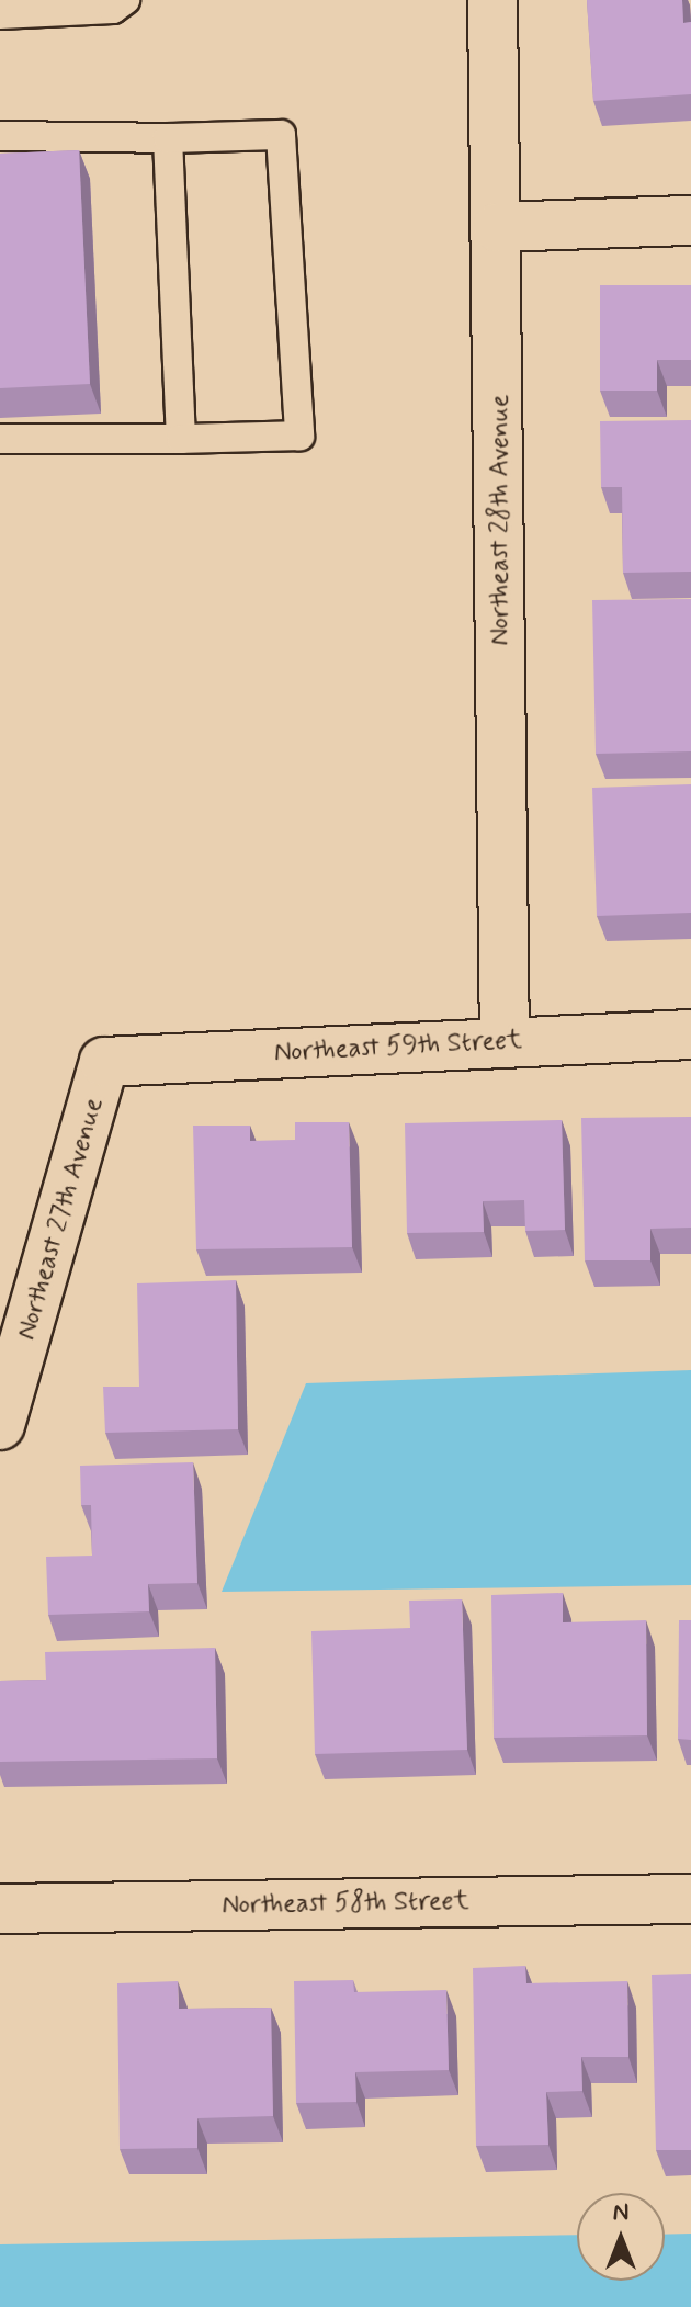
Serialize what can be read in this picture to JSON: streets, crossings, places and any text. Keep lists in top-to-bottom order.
{
  "streets": {
    "street": [
      "Northeast 28th Avenue",
      "Northeast 59th Street",
      "Northeast 27th Avenue",
      "Northeast 58th Street"
    ]
  },
  "crossings": [
    ["Northeast 28th Avenue", "Northeast 59th Street"],
    ["Northeast 59th Street", "Northeast 27th Avenue"]
  ],
  "north": "top"
}
